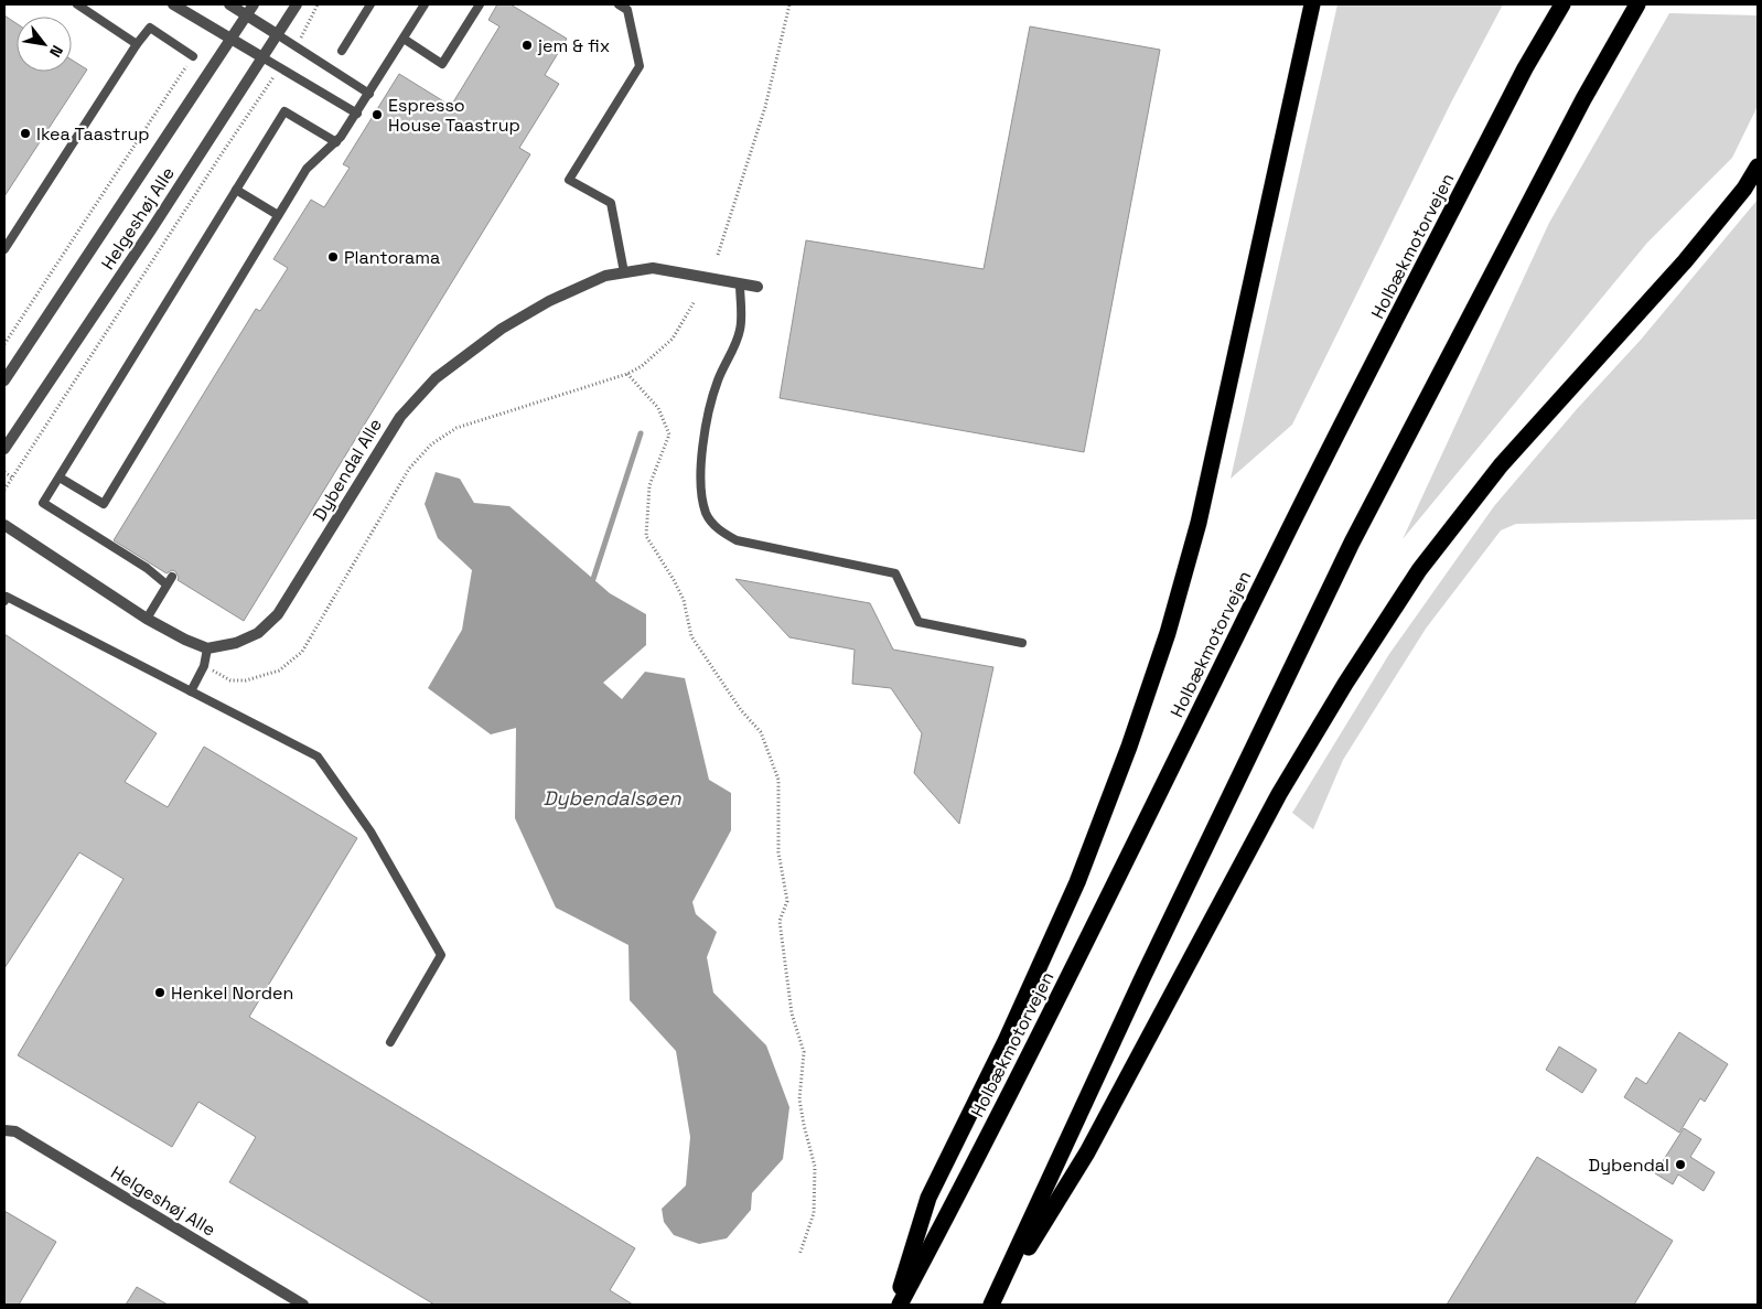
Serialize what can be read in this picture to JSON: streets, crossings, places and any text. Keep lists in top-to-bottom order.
{
  "streets": {
    "highway": ["Holbækmotorvejen"],
    "street": ["Helgeshøj Alle", "Dybendal Alle"]
  },
  "water": ["Dybendalsøen"],
  "places": [
    "jem & fix",
    "Espresso House Taastrup",
    "Ikea Taastrup",
    "Plantorama",
    "Henkel Norden",
    "Dybendal"
  ],
  "north": "bottom right"
}
